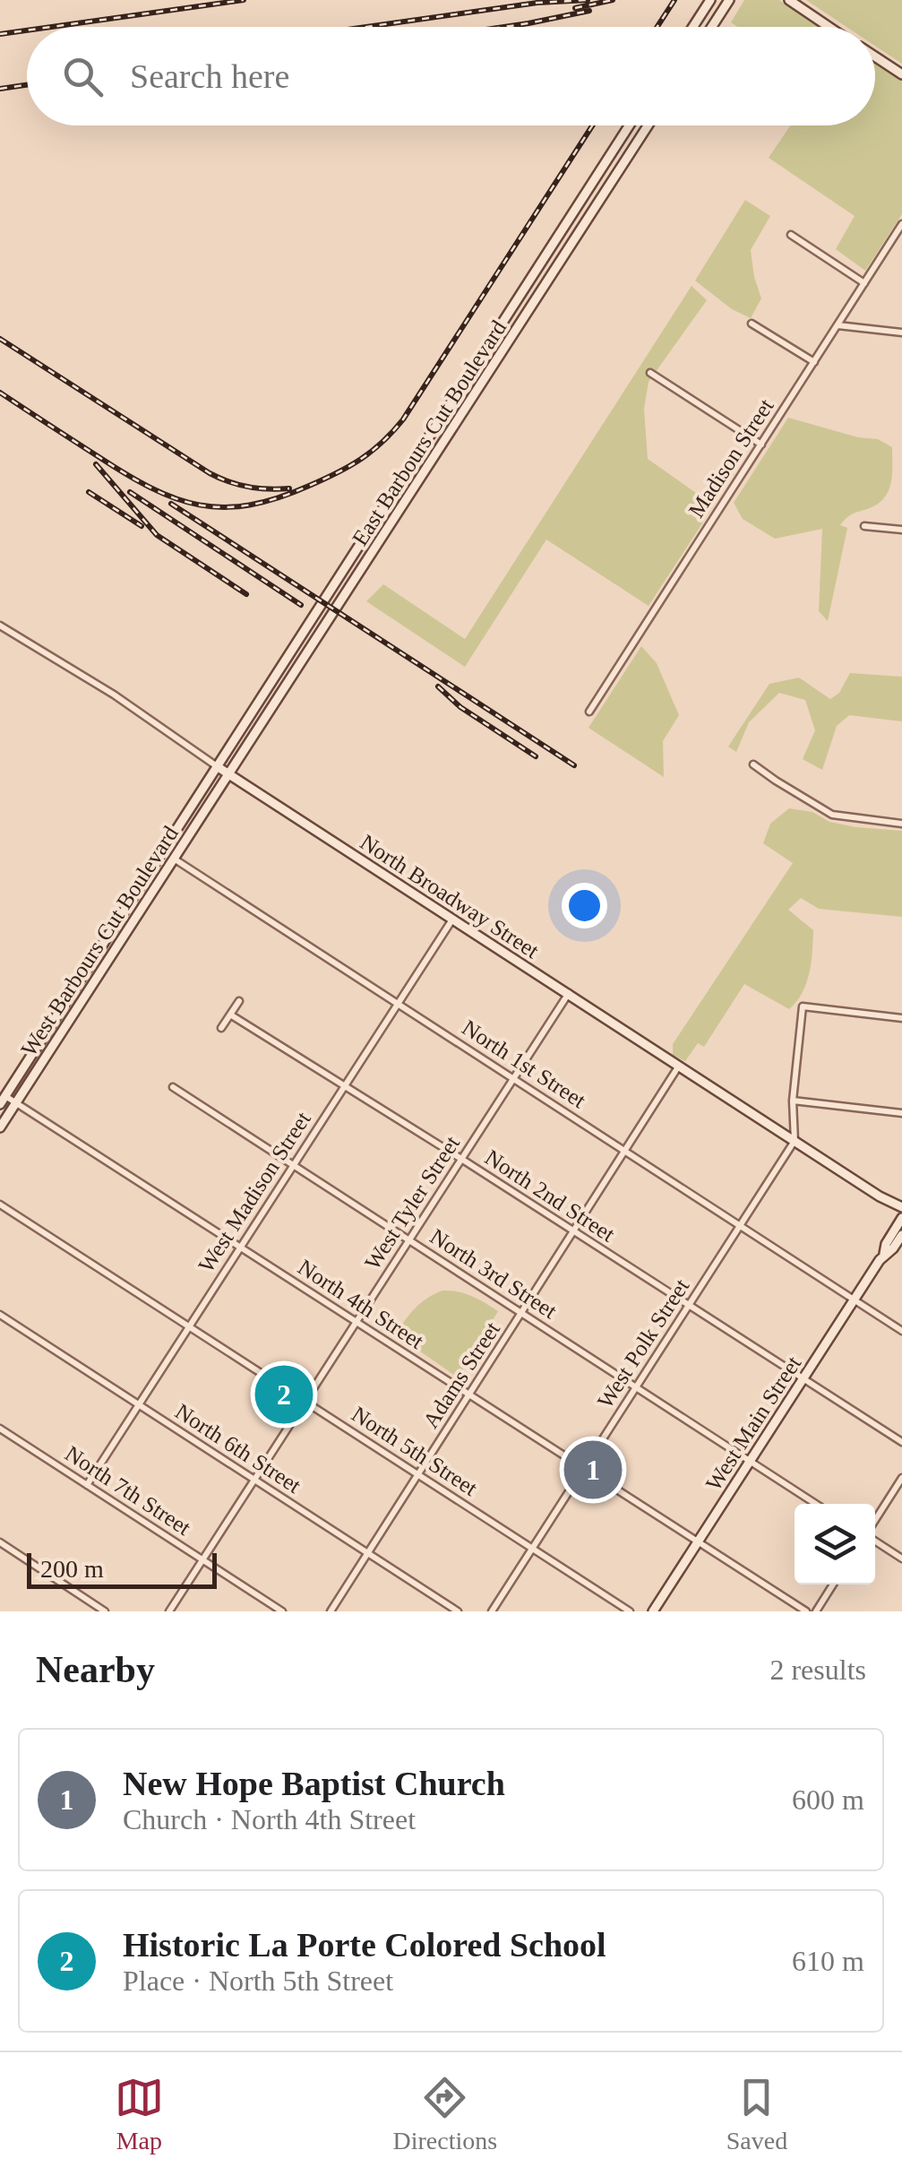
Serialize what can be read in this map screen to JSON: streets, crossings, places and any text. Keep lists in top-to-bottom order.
{
  "streets": {
    "street": [
      "East Barbours Cut Boulevard",
      "Madison Street",
      "North Broadway Street",
      "West Barbours Cut Boulevard",
      "North 1st Street",
      "West Madison Street",
      "North 2nd Street",
      "West Tyler Street",
      "North 3rd Street",
      "North 4th Street",
      "West Polk Street",
      "Adams Street",
      "West Main Street",
      "North 6th Street",
      "North 5th Street",
      "North 7th Street"
    ]
  },
  "crossings": [
    ["East Barbours Cut Boulevard", "North Broadway Street"],
    ["East Barbours Cut Boulevard", "West Barbours Cut Boulevard"],
    ["North Broadway Street", "West Barbours Cut Boulevard"],
    ["North Broadway Street", "West Madison Street"],
    ["North Broadway Street", "West Tyler Street"],
    ["North Broadway Street", "West Polk Street"],
    ["North Broadway Street", "Adams Street"],
    ["North Broadway Street", "West Main Street"],
    ["West Barbours Cut Boulevard", "North 1st Street"],
    ["West Barbours Cut Boulevard", "North 4th Street"],
    ["North 1st Street", "West Madison Street"],
    ["North 1st Street", "West Tyler Street"],
    ["North 1st Street", "West Polk Street"],
    ["North 1st Street", "Adams Street"],
    ["North 1st Street", "West Main Street"],
    ["West Madison Street", "North 2nd Street"],
    ["West Madison Street", "North 3rd Street"],
    ["West Madison Street", "North 4th Street"],
    ["West Madison Street", "North 6th Street"],
    ["West Madison Street", "North 5th Street"],
    ["West Madison Street", "North 7th Street"],
    ["North 2nd Street", "West Tyler Street"],
    ["North 2nd Street", "West Polk Street"],
    ["North 2nd Street", "Adams Street"],
    ["North 2nd Street", "West Main Street"],
    ["West Tyler Street", "North 3rd Street"],
    ["West Tyler Street", "North 4th Street"],
    ["West Tyler Street", "North 6th Street"],
    ["West Tyler Street", "North 5th Street"],
    ["West Tyler Street", "North 7th Street"],
    ["North 3rd Street", "West Polk Street"],
    ["North 3rd Street", "Adams Street"],
    ["North 3rd Street", "West Main Street"],
    ["North 4th Street", "West Polk Street"],
    ["North 4th Street", "Adams Street"],
    ["North 4th Street", "West Main Street"],
    ["West Polk Street", "North 5th Street"],
    ["Adams Street", "North 6th Street"],
    ["Adams Street", "North 5th Street"]
  ],
  "scale_bar": "200 m",
  "page": {
    "search": "Search here",
    "pins": ["2", "1"],
    "scale": "200 m",
    "heading": ["Nearby", "2 results"],
    "list": [
      {
        "mark": "1",
        "name": "New Hope Baptist Church",
        "note": "Church · North 4th Street",
        "value": "600 m"
      },
      {
        "mark": "2",
        "name": "Historic La Porte Colored School",
        "note": "Place · North 5th Street",
        "value": "610 m"
      }
    ],
    "nav": ["Map", "Directions", "Saved"]
  }
}
